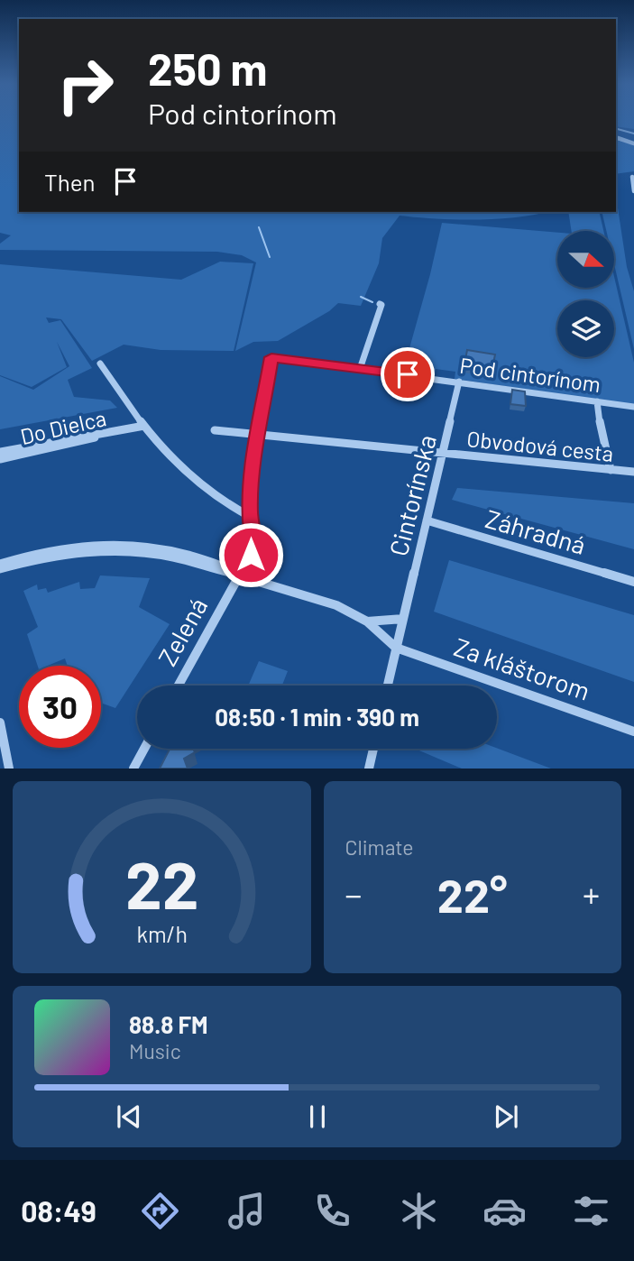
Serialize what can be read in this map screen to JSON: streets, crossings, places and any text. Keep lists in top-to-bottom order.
{
  "streets": {
    "street": [
      "Pod cintorínom",
      "Do Dielca",
      "Obvodová cesta",
      "Cintorínska",
      "Záhradná",
      "Zelená",
      "Za kláštorom"
    ]
  },
  "crossings": [
    ["Pod cintorínom", "Obvodová cesta"],
    ["Pod cintorínom", "Cintorínska"],
    ["Obvodová cesta", "Cintorínska"],
    ["Cintorínska", "Záhradná"],
    ["Cintorínska", "Za kláštorom"]
  ],
  "north": "right",
  "page": {
    "turn": ["250 m", "Pod cintorínom"],
    "then": "Then",
    "limit": "30",
    "trip": "08:50 · 1 min · 390 m",
    "tile": "Climate",
    "heat": ["−", "22°", "+"],
    "song": ["88.8 FM", "Music"],
    "tabs": "08:49",
    "gauge": ["22", "km/h"]
  }
}
